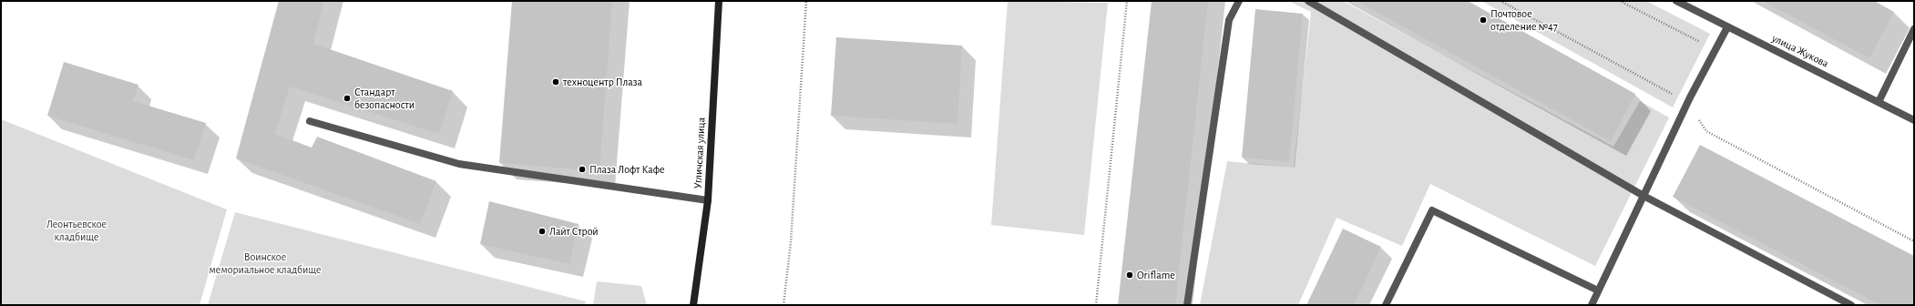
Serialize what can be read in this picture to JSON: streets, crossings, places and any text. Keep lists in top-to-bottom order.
{
  "streets": {
    "main road": ["Угличская улица"],
    "street": ["улица Жукова"]
  },
  "parks": ["Леонтьевское кладбище", "Воинское мемориальное кладбище"],
  "places": [
    "Почтовое отделение №47",
    "техноцентр Плаза",
    "Стандарт безопасности",
    "Плаза Лофт Кафе",
    "Лайт Строй",
    "Oriflame"
  ]
}
